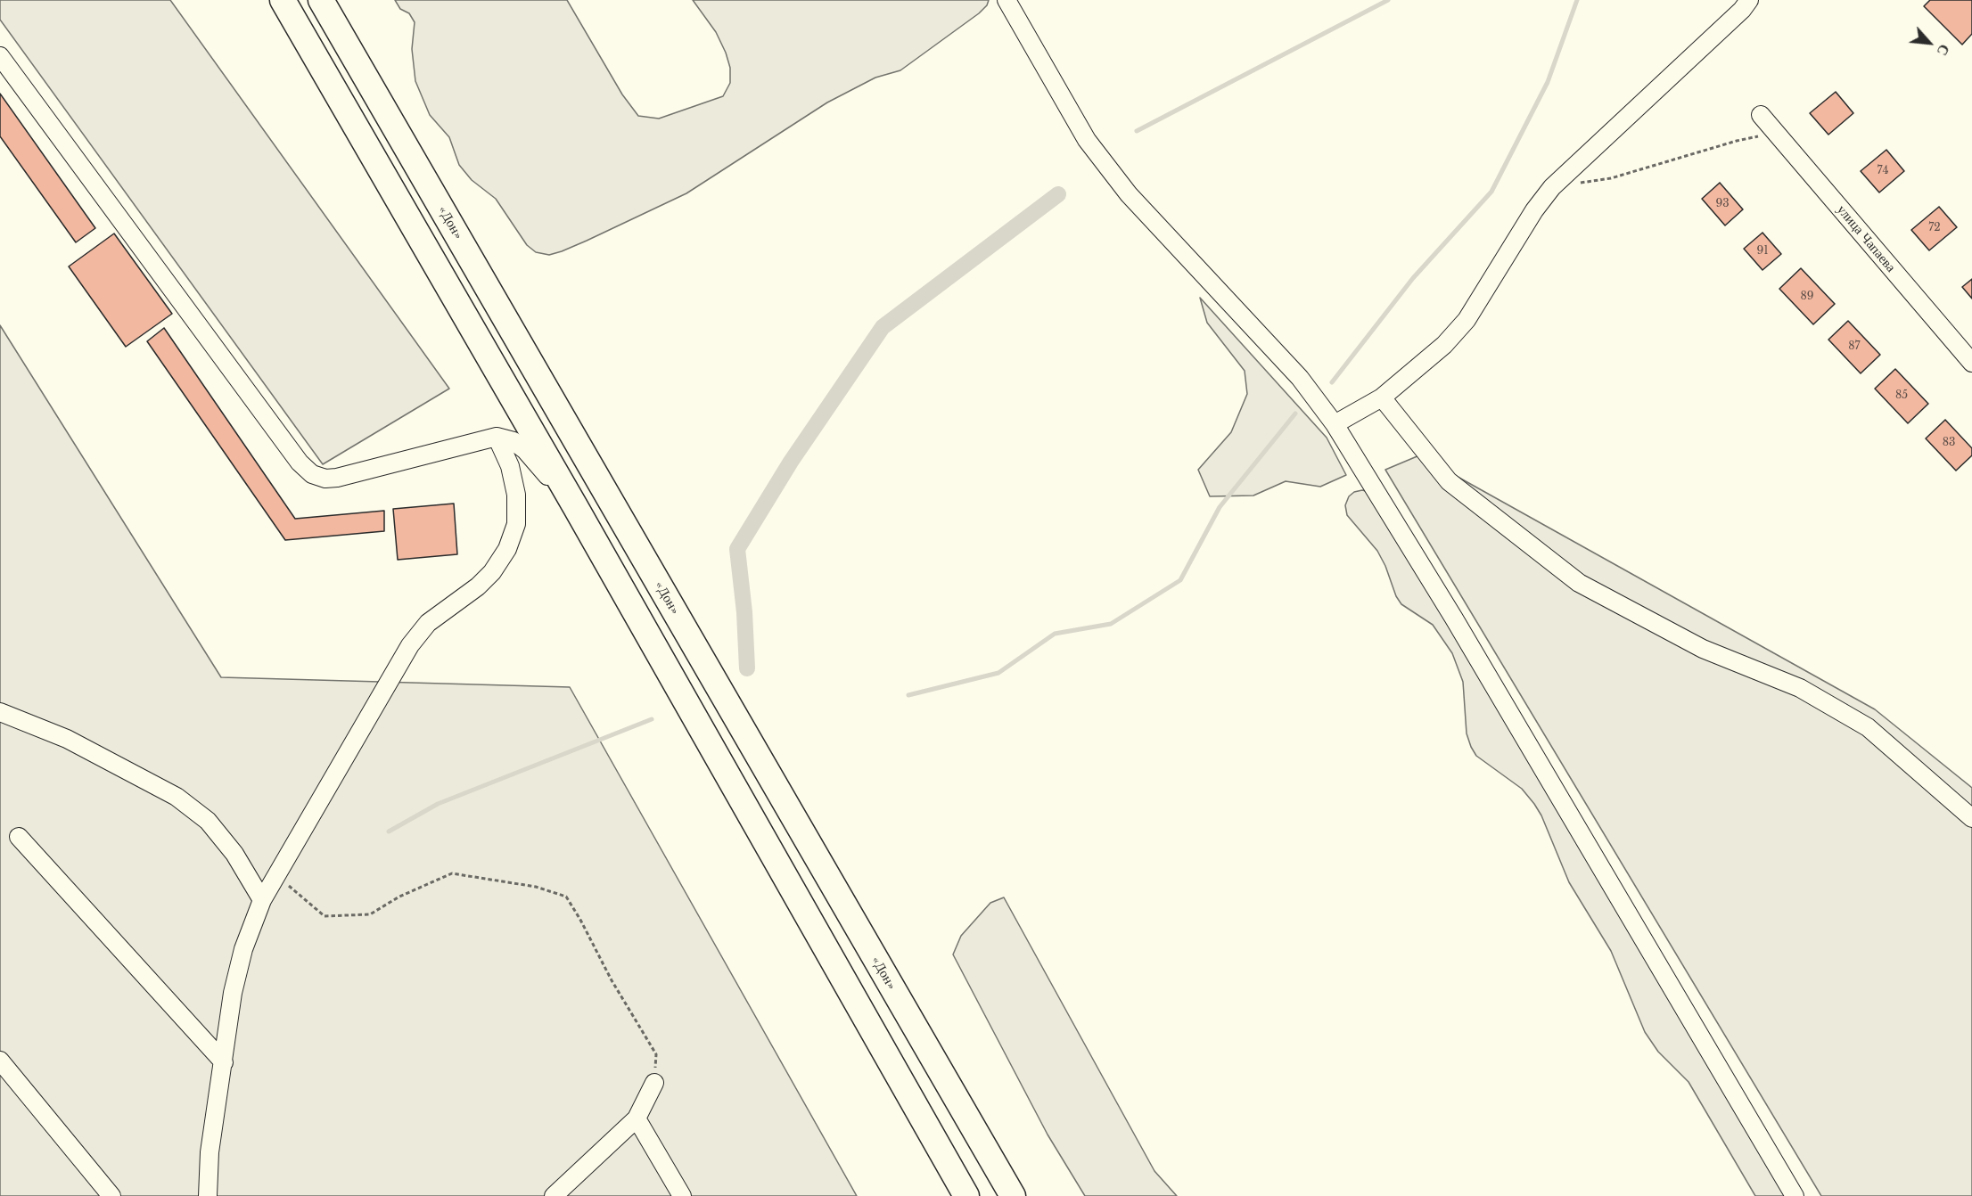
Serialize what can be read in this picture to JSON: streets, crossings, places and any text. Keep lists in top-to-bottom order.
{
  "streets": {
    "highway": ["«Дон»"],
    "street": ["улица Чапаева"]
  },
  "house_numbers": [
    "74",
    "93",
    "72",
    "91",
    "89",
    "87",
    "85",
    "83"
  ],
  "north": "bottom right"
}
